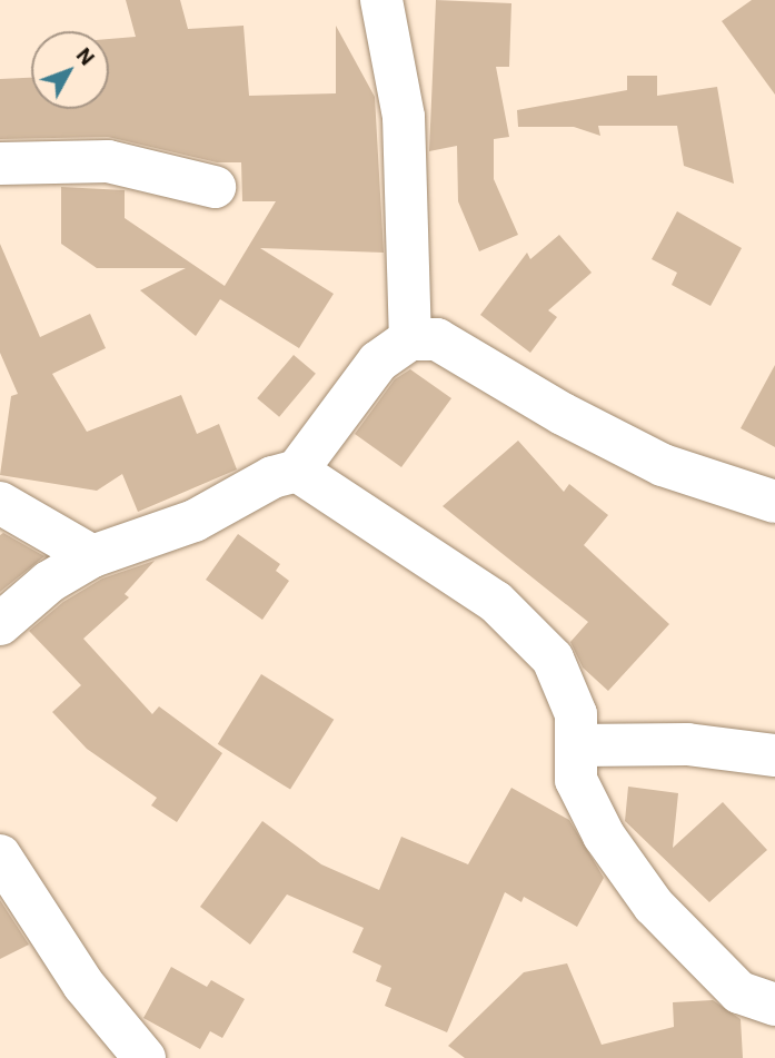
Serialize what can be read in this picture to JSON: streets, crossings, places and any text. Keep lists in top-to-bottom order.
{
  "north": "top right"
}
